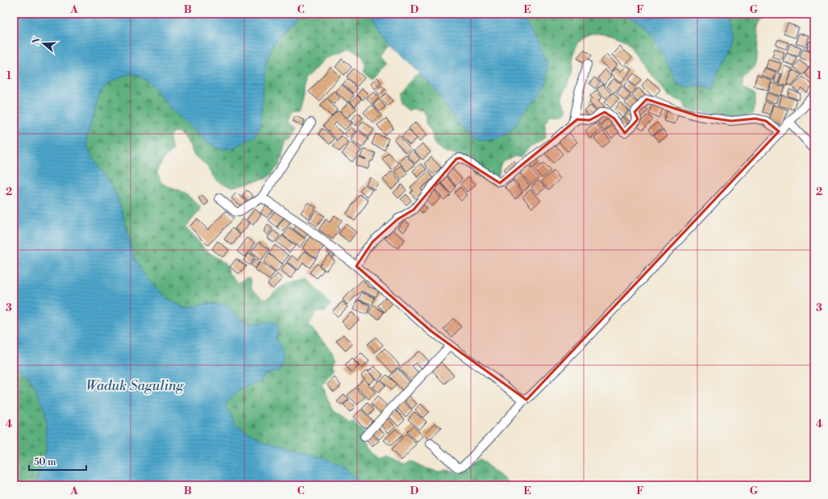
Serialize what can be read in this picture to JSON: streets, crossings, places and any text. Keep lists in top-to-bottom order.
{
  "water": ["Waduk Saguling"],
  "scale_bar": "50 m",
  "north": "left",
  "grid": {
    "columns": [
      "A",
      "B",
      "C",
      "D",
      "E",
      "F",
      "G"
    ],
    "rows": [
      "1",
      "2",
      "3",
      "4"
    ]
  }
}
